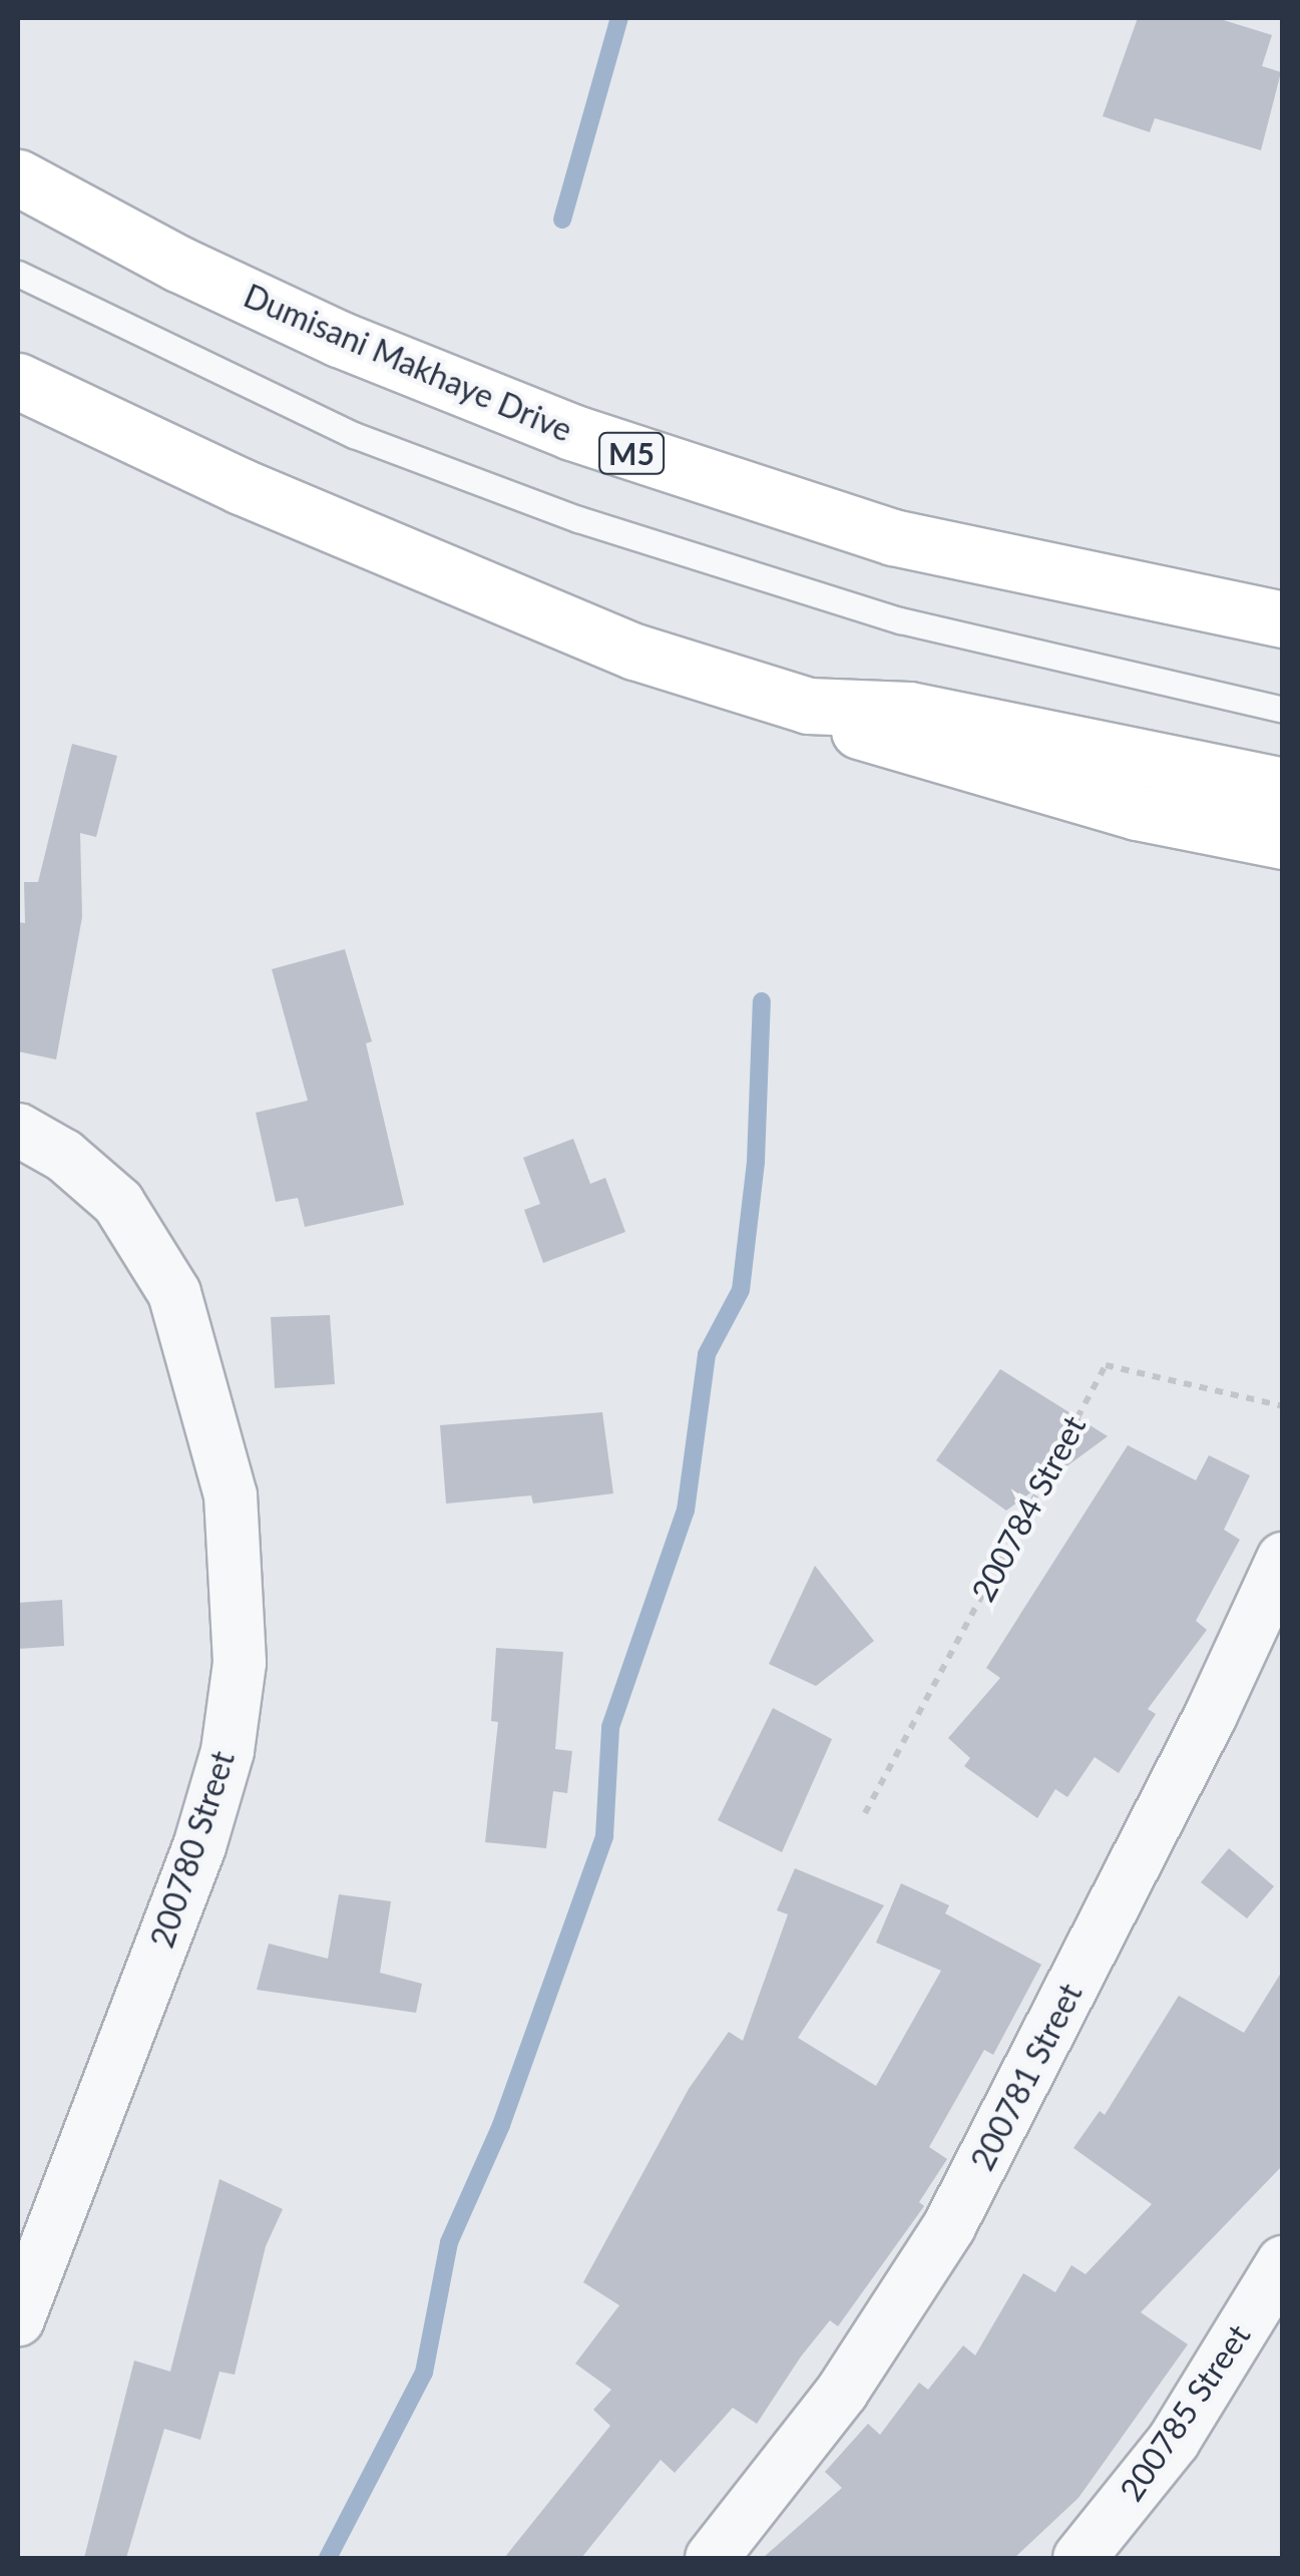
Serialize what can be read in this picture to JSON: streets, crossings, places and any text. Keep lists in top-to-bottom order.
{
  "streets": {
    "main road": ["Dumisani Makhaye Drive", "M5"],
    "street": ["200780 Street", "200781 Street", "200785 Street"],
    "path": ["200784 Street"]
  }
}
